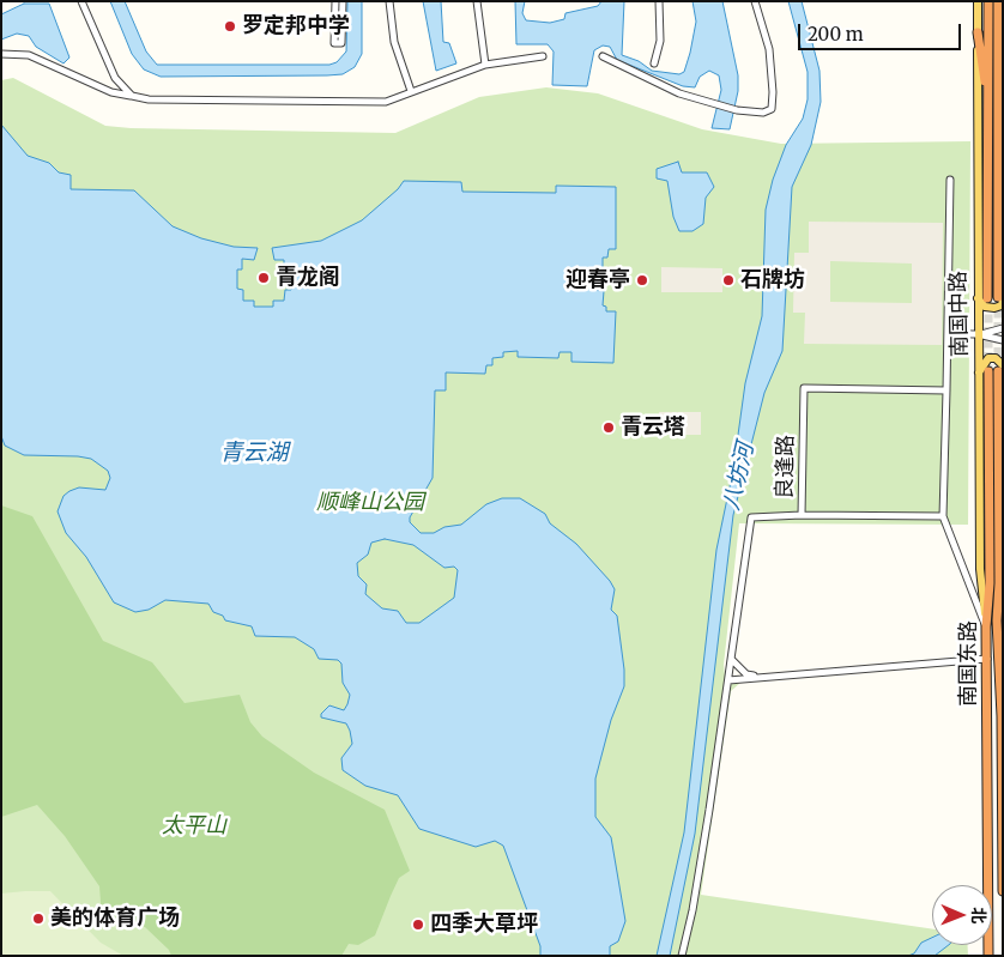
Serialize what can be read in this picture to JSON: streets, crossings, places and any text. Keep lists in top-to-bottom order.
{
  "streets": {
    "highway": ["南国中路", "南国东路"],
    "street": ["良逢路"]
  },
  "crossings": [
    ["南国中路", "南国东路"]
  ],
  "water": ["青云湖", "八坊河"],
  "parks": ["顺峰山公园", "太平山"],
  "places": [
    "罗定邦中学",
    "青龙阁",
    "迎春亭",
    "石牌坊",
    "青云塔",
    "美的体育广场",
    "四季大草坪"
  ],
  "scale_bar": "200 m",
  "north": "right"
}
